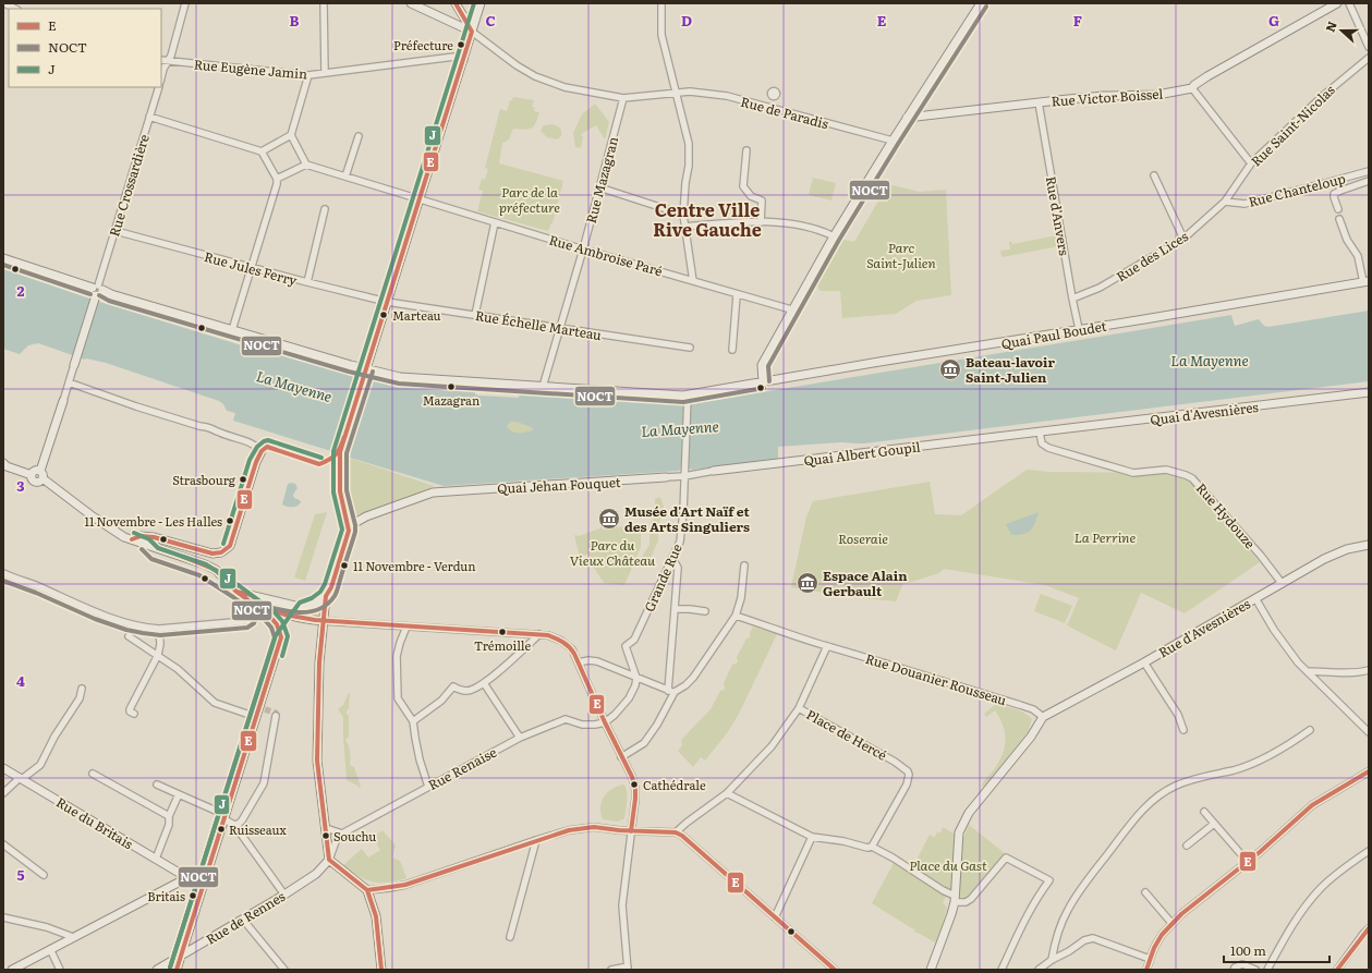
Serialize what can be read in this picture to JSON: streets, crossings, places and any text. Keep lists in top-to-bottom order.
{
  "streets": {
    "street": [
      "Rue Eugène Jamin",
      "Rue Victor Boissel",
      "Rue de Paradis",
      "Rue Saint-Nicolas",
      "Rue Mazagran",
      "Rue Crossardière",
      "Rue Chanteloup",
      "Rue d'Anvers",
      "Rue Ambroise Paré",
      "Rue des Lices",
      "Rue Jules Ferry",
      "Rue Échelle Marteau",
      "Quai Paul Boudet",
      "Quai d'Avesnières",
      "Quai Albert Goupil",
      "Quai Jehan Fouquet",
      "Rue Hydouze",
      "Grande Rue",
      "Rue d'Avesnières",
      "Rue Douanier Rousseau",
      "Place de Hercé",
      "Rue Renaise",
      "Rue du Britais",
      "Rue de Rennes"
    ]
  },
  "crossings": [
    ["Rue Victor Boissel", "Rue d'Anvers"],
    ["Rue de Paradis", "Rue Mazagran"],
    ["Rue Saint-Nicolas", "Rue Chanteloup"],
    ["Rue Saint-Nicolas", "Rue des Lices"],
    ["Rue Mazagran", "Rue Ambroise Paré"],
    ["Rue Mazagran", "Rue Échelle Marteau"],
    ["Rue Mazagran", "Quai Paul Boudet"],
    ["Rue Crossardière", "Rue Jules Ferry"],
    ["Rue Crossardière", "Quai Paul Boudet"],
    ["Rue Chanteloup", "Rue des Lices"],
    ["Rue d'Anvers", "Rue des Lices"],
    ["Rue d'Anvers", "Quai Paul Boudet"],
    ["Rue Jules Ferry", "Rue Échelle Marteau"],
    ["Quai Paul Boudet", "Grande Rue"],
    ["Quai d'Avesnières", "Quai Albert Goupil"],
    ["Quai d'Avesnières", "Rue Hydouze"],
    ["Quai Albert Goupil", "Quai Jehan Fouquet"],
    ["Quai Albert Goupil", "Rue Hydouze"],
    ["Quai Albert Goupil", "Grande Rue"],
    ["Quai Jehan Fouquet", "Grande Rue"],
    ["Rue Hydouze", "Rue d'Avesnières"],
    ["Rue d'Avesnières", "Rue Douanier Rousseau"],
    ["Rue Douanier Rousseau", "Place de Hercé"]
  ],
  "districts": ["Centre Ville Rive Gauche"],
  "water": ["La Mayenne"],
  "parks": [
    "Parc de la préfecture",
    "Parc Saint-Julien",
    "La Perrine",
    "Roseraie",
    "Parc du Vieux Château",
    "Place du Gast"
  ],
  "places": {
    "other": [
      "Préfecture",
      "Marteau",
      "Mazagran",
      "Strasbourg",
      "11 Novembre - Les Halles",
      "11 Novembre - Verdun",
      "Trémoille",
      "Cathédrale",
      "Ruisseaux",
      "Souchu",
      "Britais"
    ],
    "museum": ["Bateau-lavoir Saint-Julien", "Musée d'Art Naïf et des Arts Singuliers", "Espace Alain Gerbault"]
  },
  "lines": ["transit line E", "transit line J", "transit line NOCT"],
  "legend": ["E", "NOCT", "J"],
  "scale_bar": "100 m",
  "north": "left",
  "grid": {
    "columns": [
      "B",
      "C",
      "D",
      "E",
      "F",
      "G"
    ],
    "rows": [
      "2",
      "3",
      "4",
      "5"
    ]
  }
}
